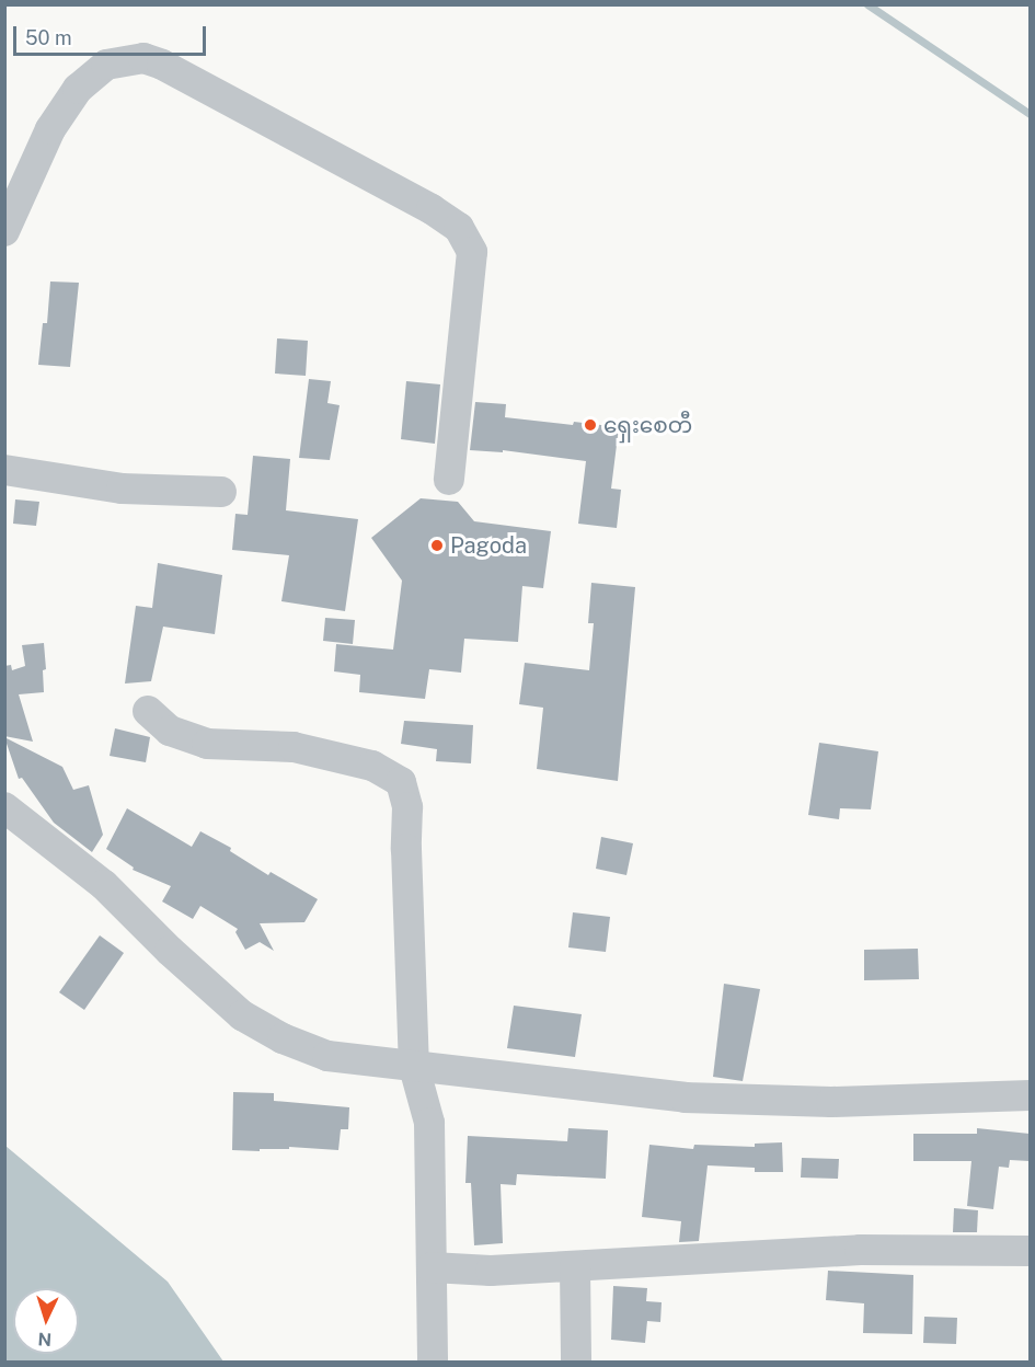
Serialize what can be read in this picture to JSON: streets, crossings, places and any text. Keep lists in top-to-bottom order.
{
  "places": ["ရှေးစေတီ", "Pagoda"],
  "scale_bar": "50 m",
  "north": "bottom"
}
